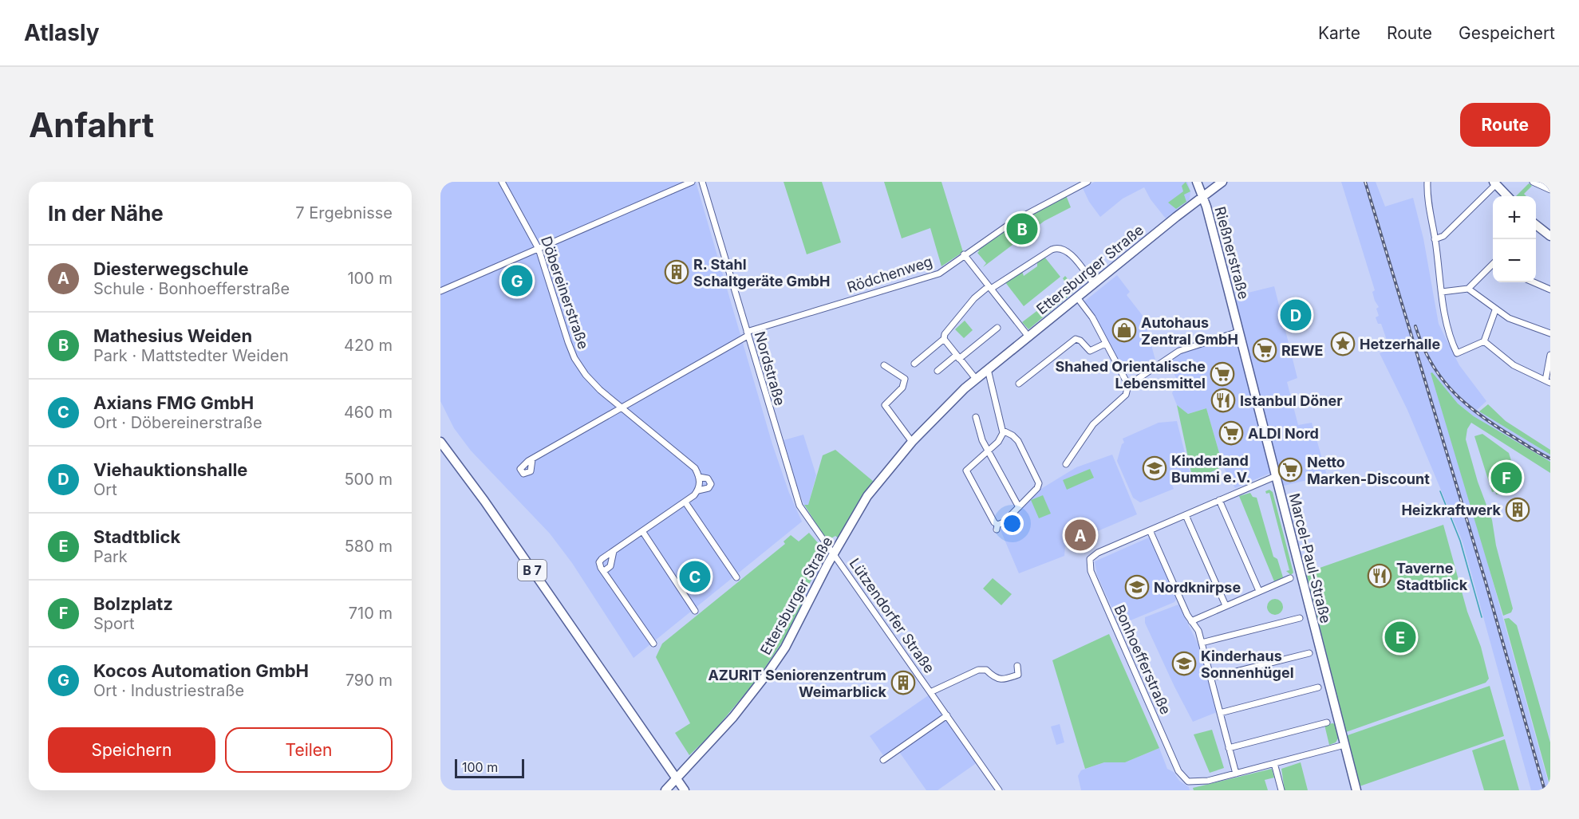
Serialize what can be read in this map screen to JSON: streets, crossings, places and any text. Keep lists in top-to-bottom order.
{
  "streets": {
    "street": [
      "Rießnerstraße",
      "Ettersburger Straße",
      "Rödchenweg",
      "Döbereinerstraße",
      "Nordstraße",
      "Marcel-Paul-Straße",
      "B 7",
      "Lützendorfer Straße",
      "Bonhoefferstraße"
    ]
  },
  "crossings": [
    ["Rießnerstraße", "Ettersburger Straße"],
    ["Rießnerstraße", "Marcel-Paul-Straße"],
    ["Ettersburger Straße", "Nordstraße"],
    ["Ettersburger Straße", "B 7"],
    ["Ettersburger Straße", "Lützendorfer Straße"],
    ["Rödchenweg", "Döbereinerstraße"],
    ["Rödchenweg", "Nordstraße"],
    ["Nordstraße", "Lützendorfer Straße"],
    ["Marcel-Paul-Straße", "Bonhoefferstraße"]
  ],
  "places": {
    "building": ["R. Stahl Schaltgeräte GmbH", "Heizkraftwerk", "AZURIT Seniorenzentrum Weimarblick"],
    "shop": ["Autohaus Zentral GmbH"],
    "place": ["Hetzerhalle"],
    "supermarket": [
      "REWE",
      "Shahed Orientalische Lebensmittel",
      "ALDI Nord",
      "Netto Marken-Discount"
    ],
    "restaurant": ["Istanbul Döner", "Taverne Stadtblick"],
    "school or university": ["Kinderland Bummi e.V.", "Nordknirpse", "Kinderhaus Sonnenhügel"]
  },
  "scale_bar": "100 m",
  "page": {
    "header": "Atlasly",
    "nav": ["Karte", "Route", "Gespeichert"],
    "buttons": [
      "Route",
      ["Speichern", "Teilen"]
    ],
    "title": "Anfahrt",
    "heading": ["In der Nähe", "7 Ergebnisse"],
    "map_buttons": ["+", "−"],
    "pins": [
      "B",
      "G",
      "D",
      "F",
      "A",
      "C",
      "E"
    ],
    "list": [
      {
        "mark": "A",
        "name": "Diesterwegschule",
        "note": "Schule · Bonhoefferstraße",
        "value": "100 m"
      },
      {
        "mark": "B",
        "name": "Mathesius Weiden",
        "note": "Park · Mattstedter Weiden",
        "value": "420 m"
      },
      {
        "mark": "C",
        "name": "Axians FMG GmbH",
        "note": "Ort · Döbereinerstraße",
        "value": "460 m"
      },
      {
        "mark": "D",
        "name": "Viehauktionshalle",
        "note": "Ort",
        "value": "500 m"
      },
      {
        "mark": "E",
        "name": "Stadtblick",
        "note": "Park",
        "value": "580 m"
      },
      {
        "mark": "F",
        "name": "Bolzplatz",
        "note": "Sport",
        "value": "710 m"
      },
      {
        "mark": "G",
        "name": "Kocos Automation GmbH",
        "note": "Ort · Industriestraße",
        "value": "790 m"
      }
    ],
    "scale": "100 m"
  }
}
